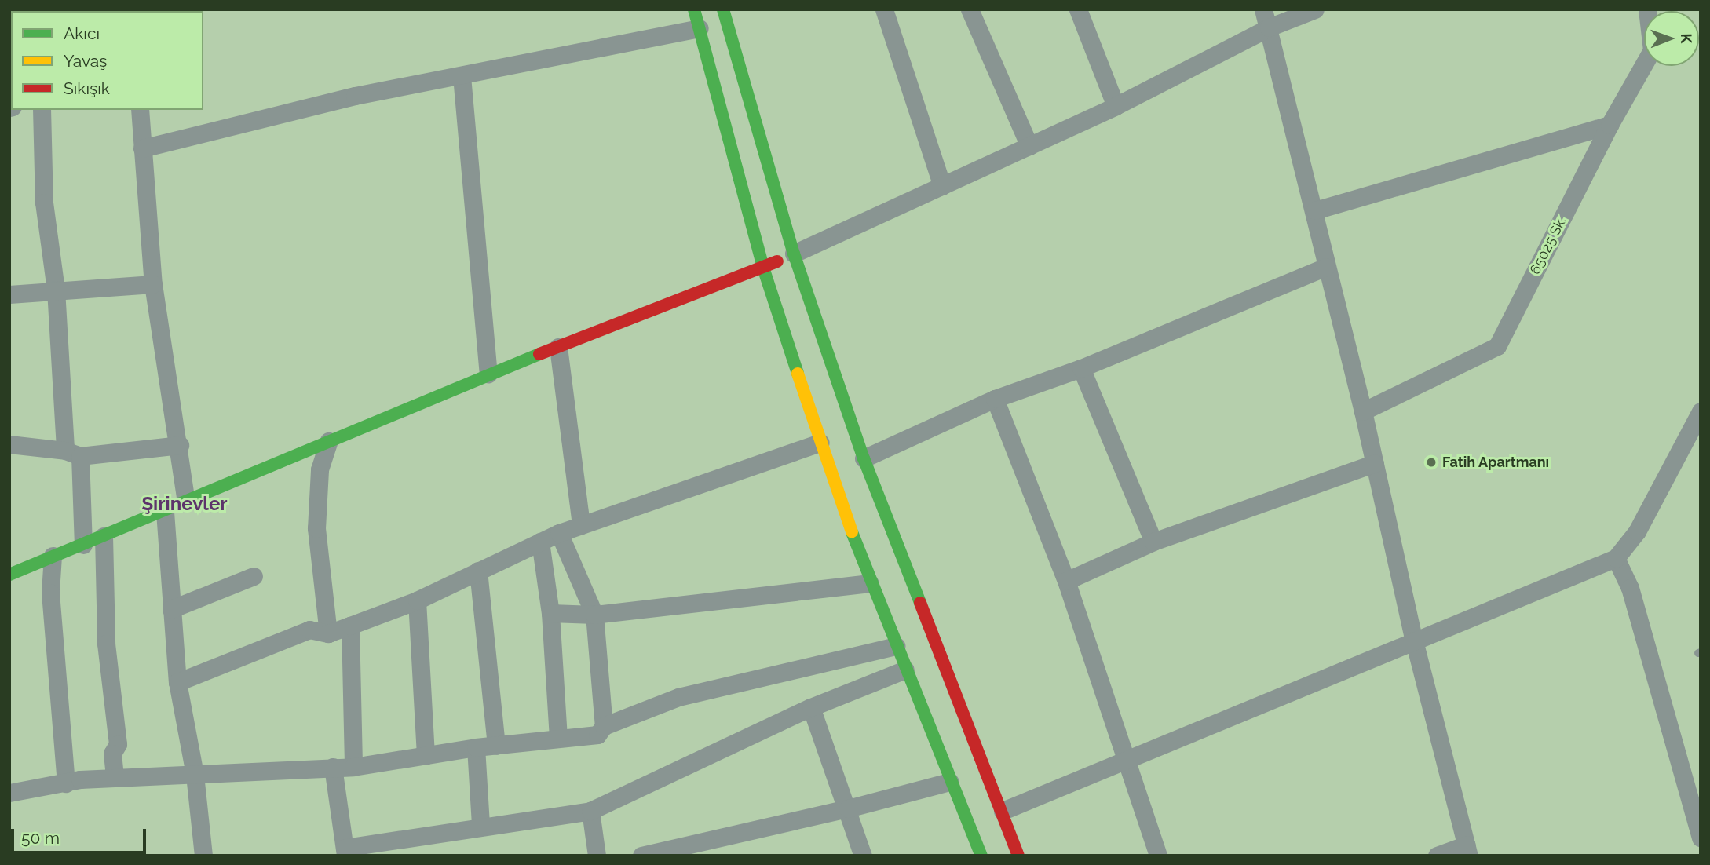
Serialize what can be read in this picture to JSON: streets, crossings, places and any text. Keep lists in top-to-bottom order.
{
  "streets": {
    "street": ["65025 Sk."]
  },
  "districts": ["Şirinevler"],
  "places": ["Fatih Apartmanı"],
  "legend": ["Akıcı", "Yavaş", "Sıkışık"],
  "scale_bar": "50 m",
  "north": "right"
}
